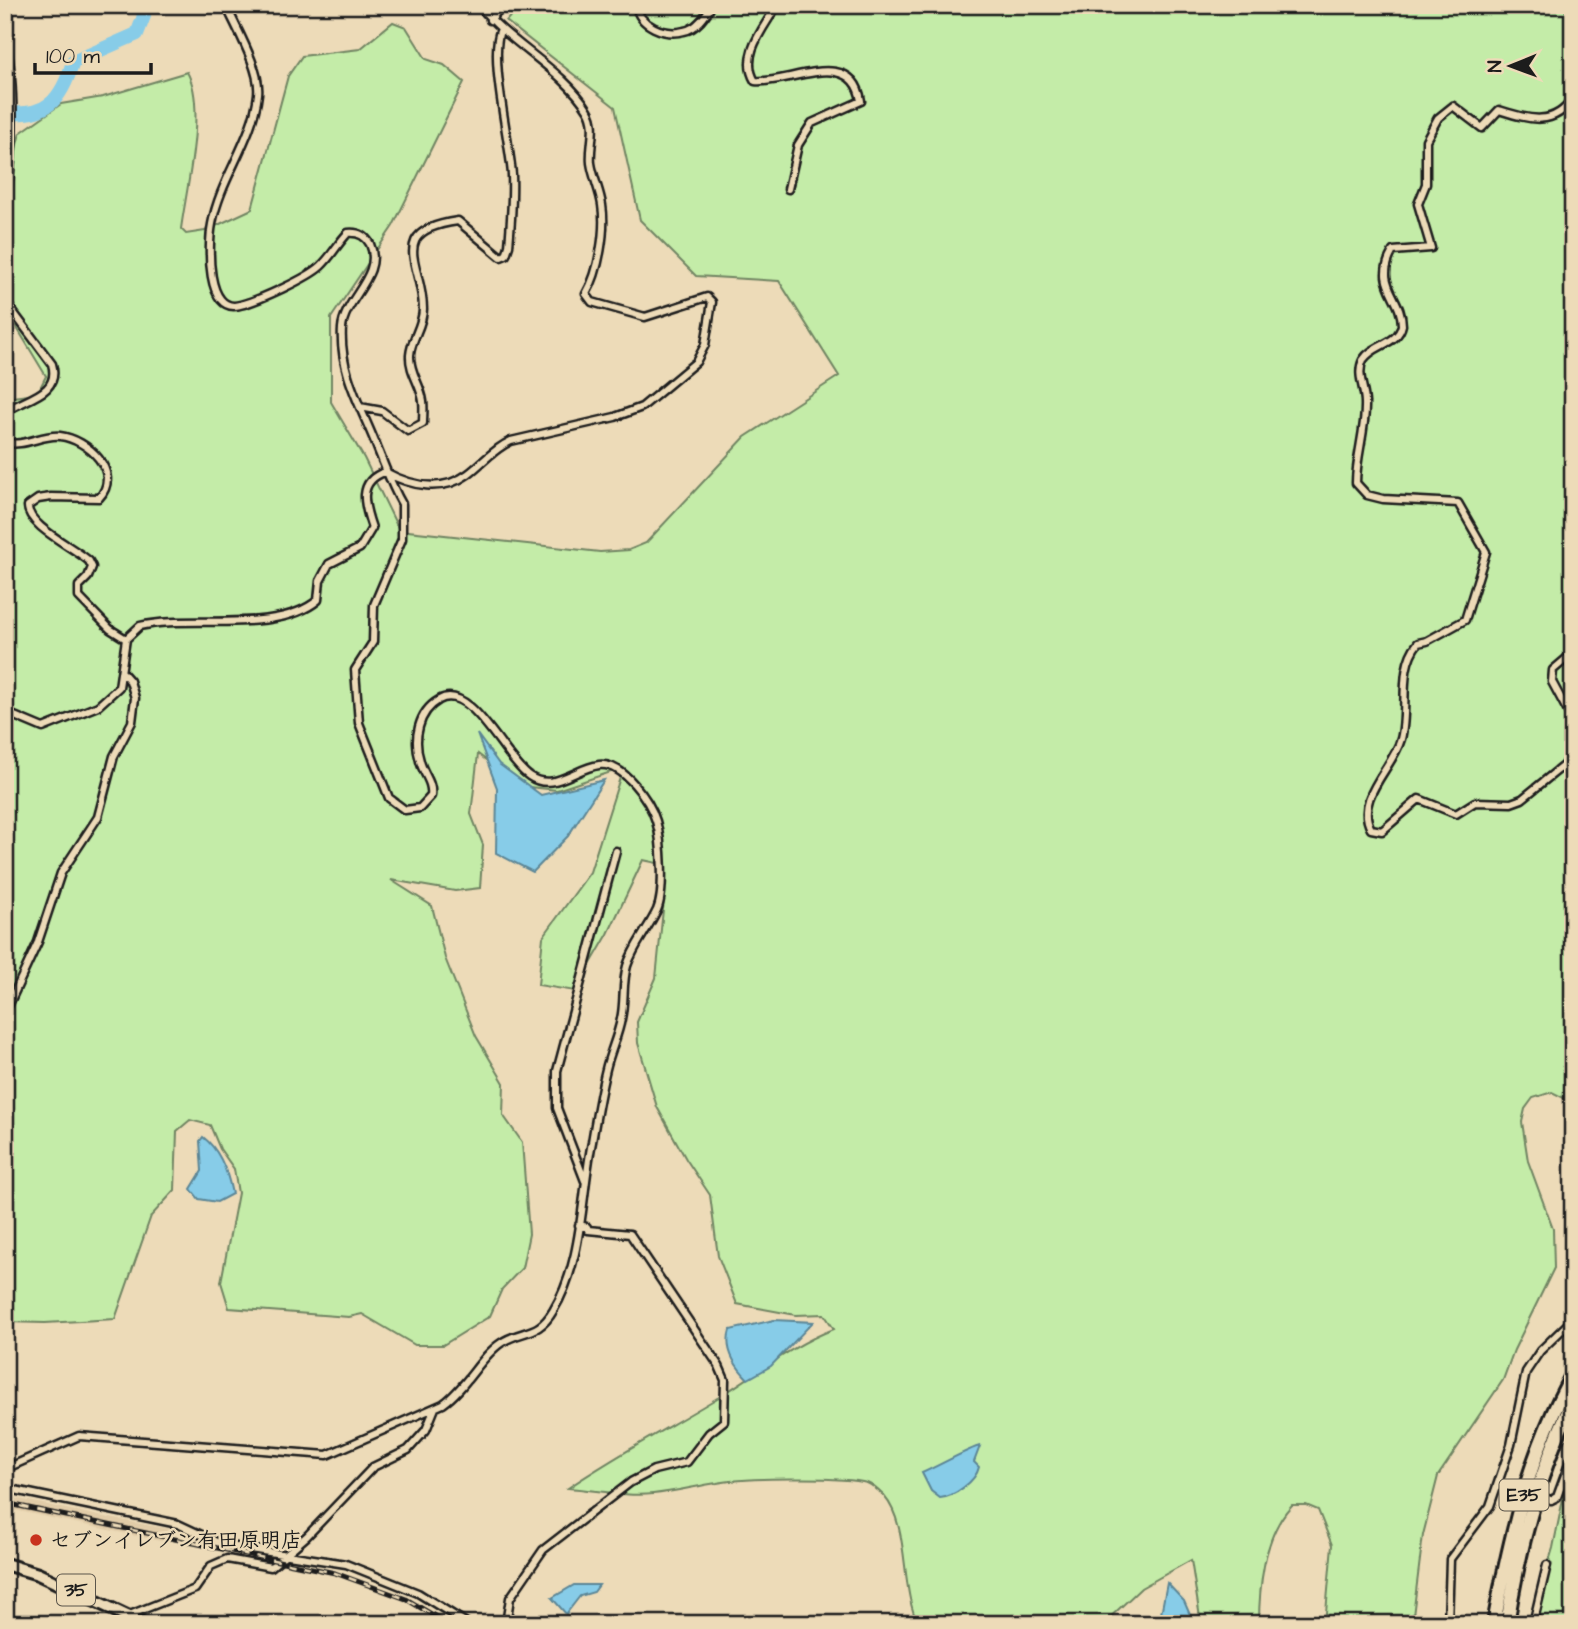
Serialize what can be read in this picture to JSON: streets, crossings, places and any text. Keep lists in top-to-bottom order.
{
  "streets": {
    "highway": ["E35", "35"]
  },
  "places": ["セブンイレブン有田原明店"],
  "scale_bar": "100 m",
  "north": "left"
}
